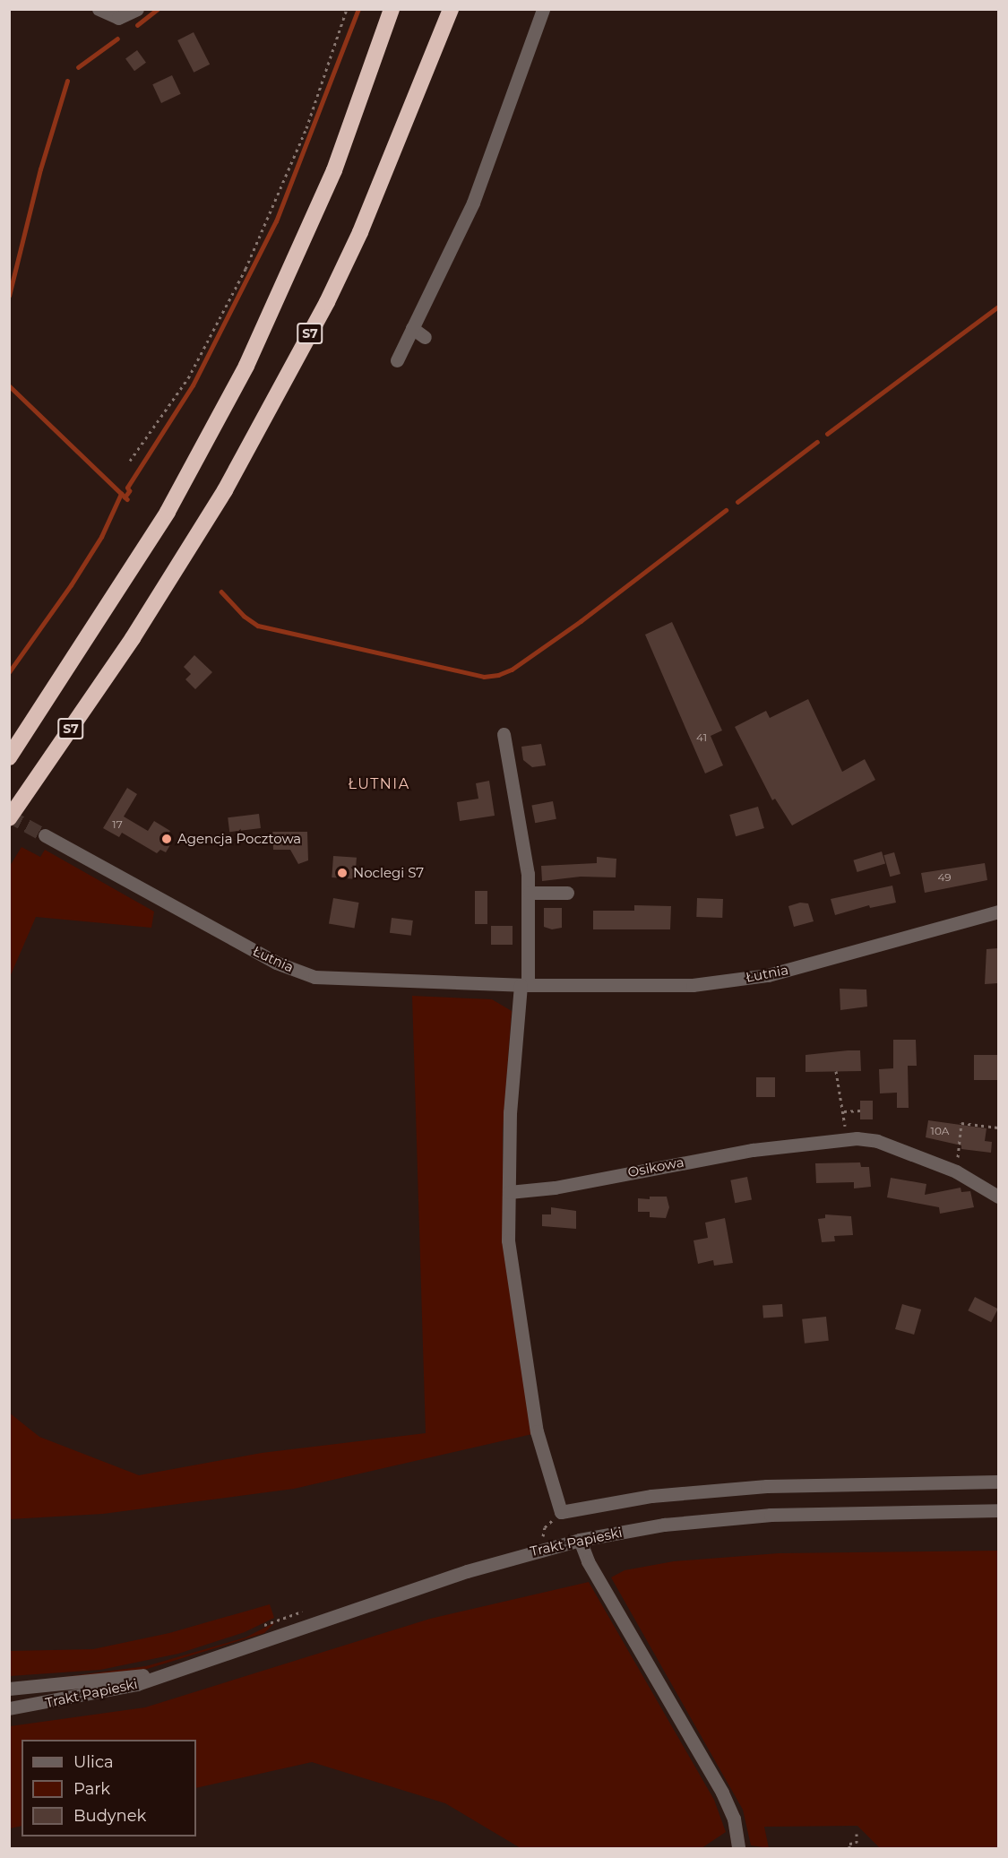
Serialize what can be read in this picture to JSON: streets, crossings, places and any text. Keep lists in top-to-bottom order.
{
  "streets": {
    "highway": ["S7"],
    "street": ["Łutnia", "Osikowa", "Trakt Papieski"]
  },
  "districts": ["ŁUTNIA"],
  "places": ["Agencja Pocztowa", "Noclegi S7"],
  "house_numbers": [
    "41",
    "17",
    "49",
    "10A"
  ],
  "legend": ["Ulica", "Park", "Budynek"]
}
